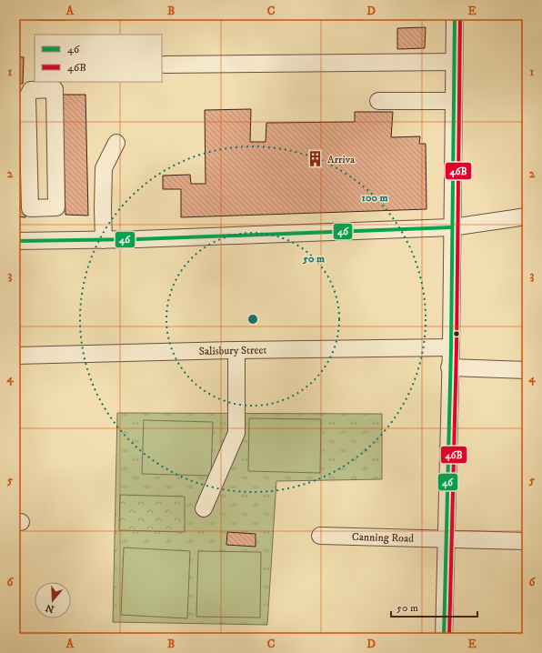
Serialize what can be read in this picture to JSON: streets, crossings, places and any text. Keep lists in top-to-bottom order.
{
  "streets": {
    "street": ["Salisbury Street", "Canning Road"]
  },
  "places": {
    "building": ["Arriva"]
  },
  "lines": ["transit line 46", "transit line 46B"],
  "legend": ["46", "46B"],
  "scale_bar": "50 m",
  "north": "bottom",
  "grid": {
    "columns": [
      "A",
      "B",
      "C",
      "D",
      "E"
    ],
    "rows": [
      "1",
      "2",
      "3",
      "4",
      "5",
      "6"
    ]
  },
  "rings": ["100 m", "50 m"]
}
